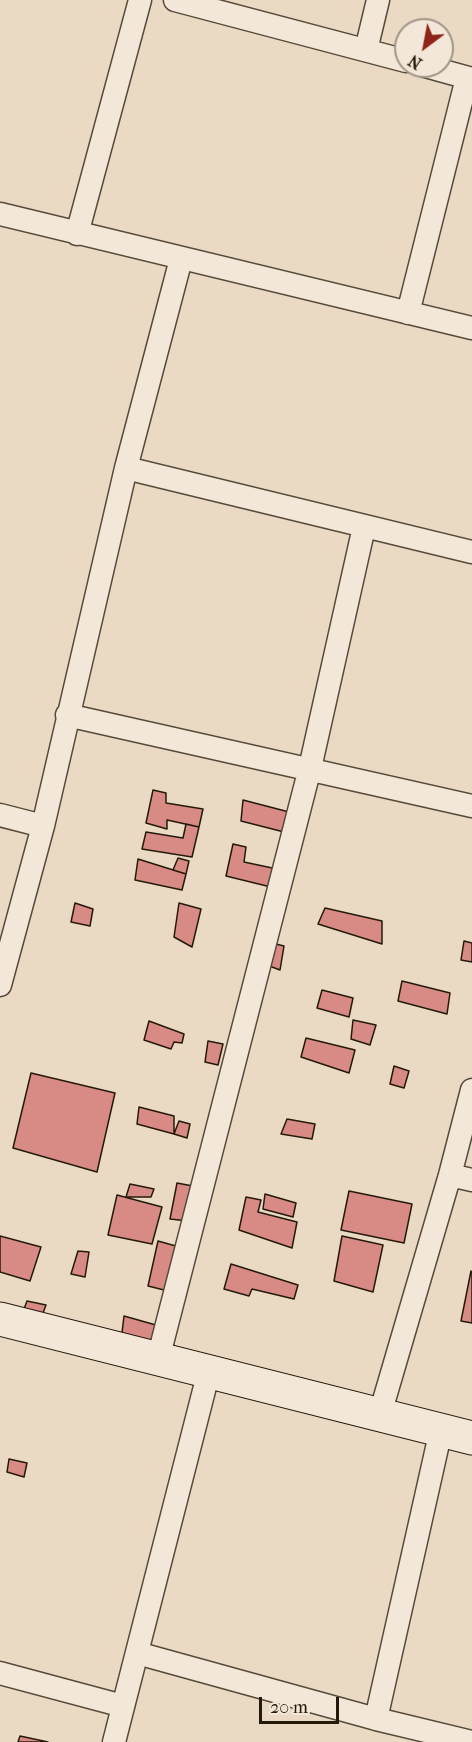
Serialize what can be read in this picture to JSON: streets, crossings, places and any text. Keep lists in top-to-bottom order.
{
  "scale_bar": "20 m",
  "north": "bottom left"
}
